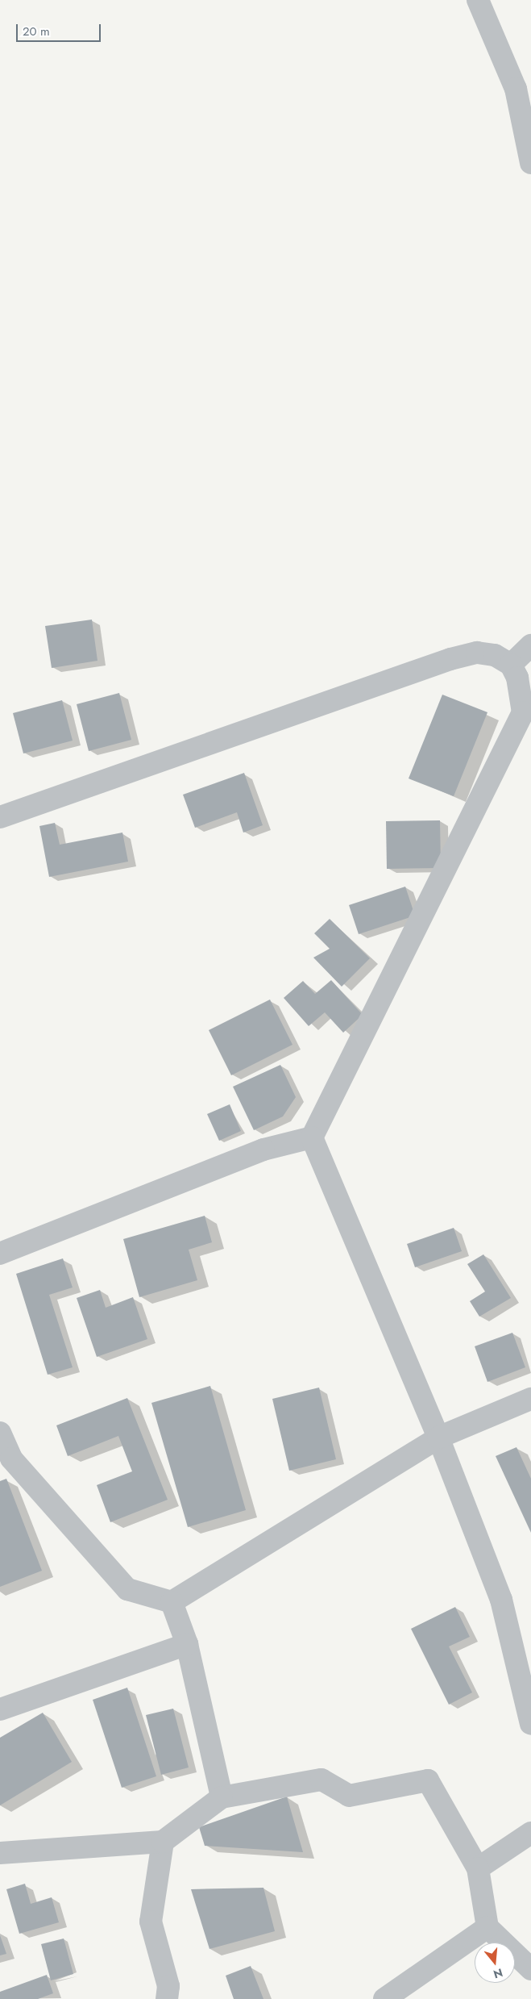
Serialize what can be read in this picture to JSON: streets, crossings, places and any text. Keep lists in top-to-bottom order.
{
  "scale_bar": "20 m",
  "north": "bottom"
}
